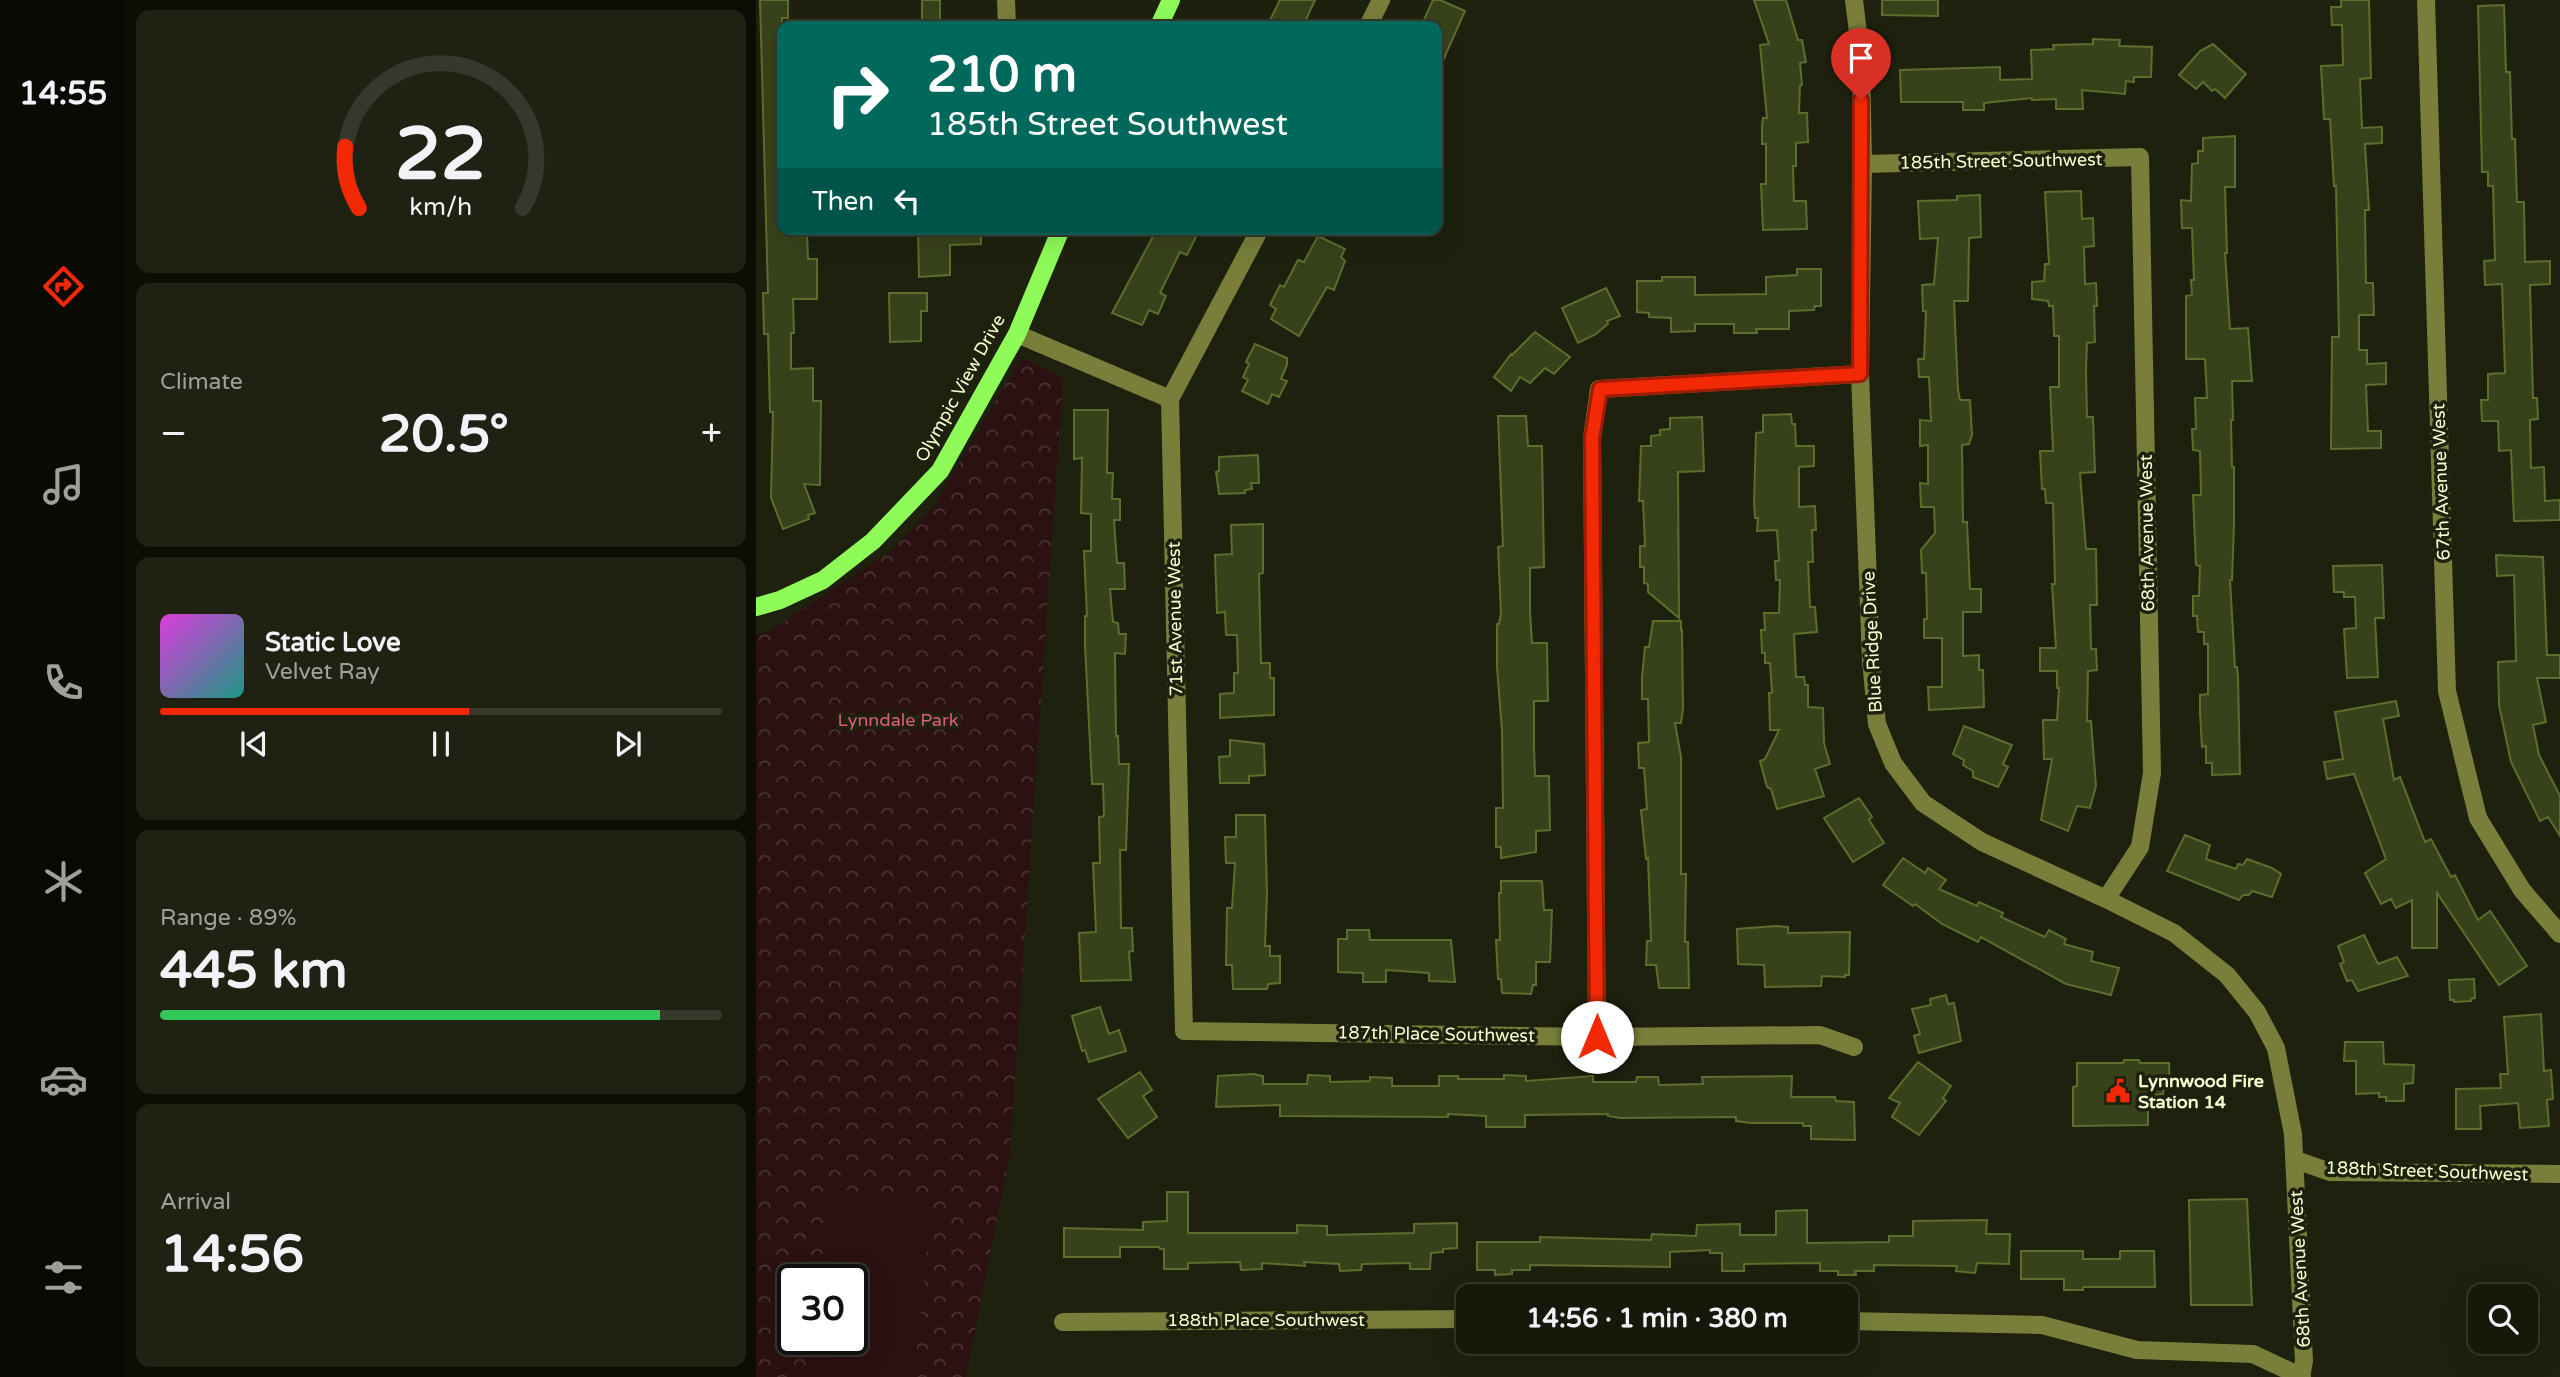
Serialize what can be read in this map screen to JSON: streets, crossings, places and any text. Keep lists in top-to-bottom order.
{
  "streets": {
    "main road": ["Olympic View Drive"],
    "street": [
      "185th Street Southwest",
      "67th Avenue West",
      "68th Avenue West",
      "71st Avenue West",
      "Blue Ridge Drive",
      "187th Place Southwest",
      "188th Street Southwest",
      "188th Place Southwest"
    ]
  },
  "crossings": [
    ["185th Street Southwest", "68th Avenue West"],
    ["185th Street Southwest", "Blue Ridge Drive"],
    ["68th Avenue West", "Blue Ridge Drive"],
    ["68th Avenue West", "188th Street Southwest"],
    ["71st Avenue West", "187th Place Southwest"],
    ["Blue Ridge Drive", "188th Street Southwest"]
  ],
  "parks": ["Lynndale Park"],
  "places": {
    "public building": ["Lynnwood Fire Station 14"]
  },
  "page": {
    "tabs": "14:55",
    "turn": ["210 m", "185th Street Southwest"],
    "then": "Then",
    "tile": [
      "Climate",
      ["Range · 89%", "445 km"],
      ["Arrival", "14:56"]
    ],
    "heat": ["−", "20.5°", "+"],
    "song": ["Static Love", "Velvet Ray"],
    "limit": "30",
    "trip": "14:56 · 1 min · 380 m",
    "gauge": ["22", "km/h"]
  }
}
